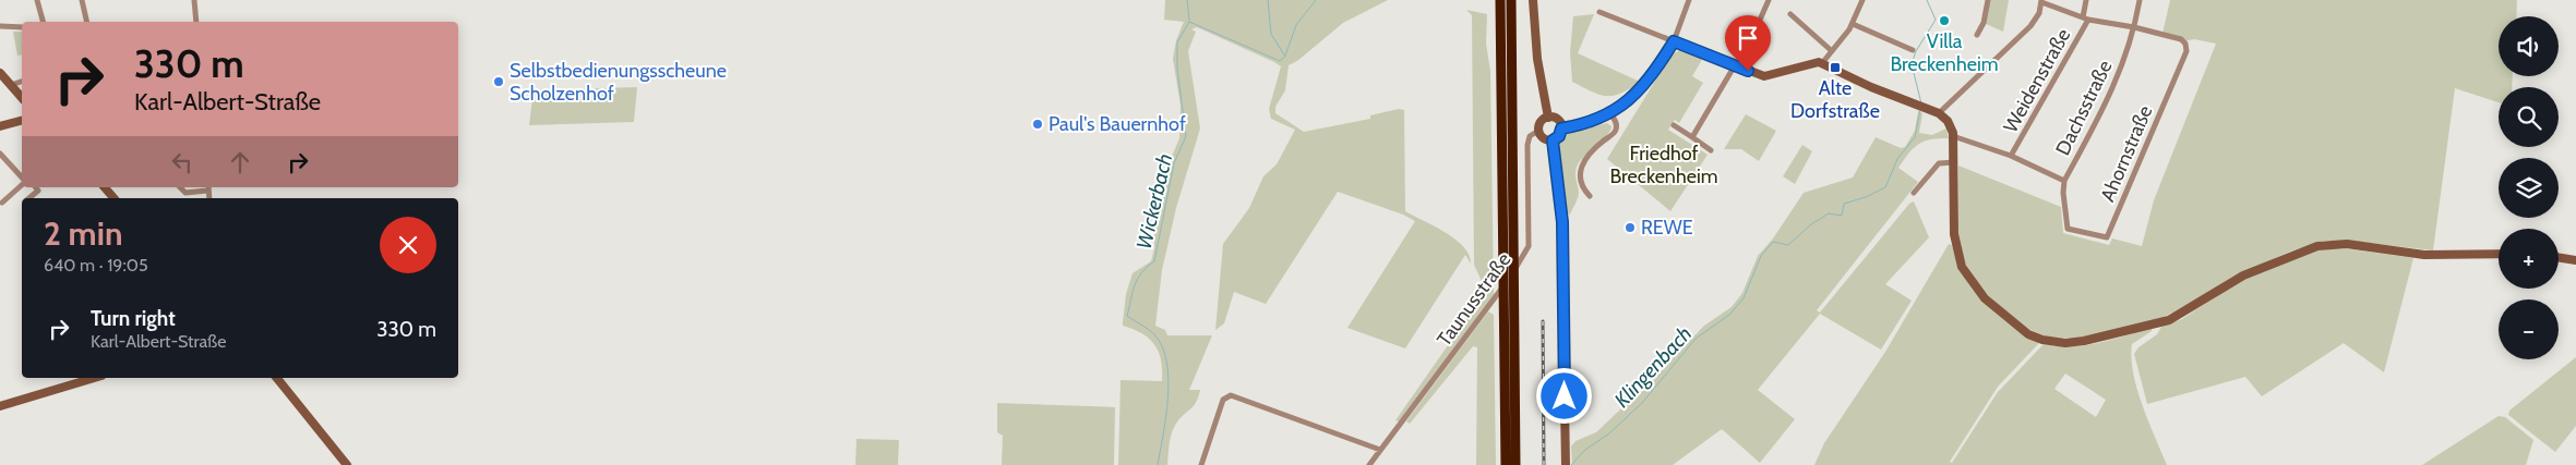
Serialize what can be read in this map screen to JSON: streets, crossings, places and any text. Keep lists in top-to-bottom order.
{
  "streets": {
    "street": [
      "Weidenstraße",
      "Dachsstraße",
      "Ahornstraße",
      "Taunusstraße"
    ]
  },
  "crossings": [
    ["Dachsstraße", "Ahornstraße"]
  ],
  "water": ["Wickerbach", "Klingenbach"],
  "parks": ["Friedhof Breckenheim"],
  "places": {
    "other": [
      "Villa Breckenheim",
      "Selbstbedienungsscheune Scholzenhof",
      "Paul's Bauernhof",
      "REWE"
    ],
    "transit": ["Alte Dorfstraße"]
  },
  "page": {
    "map_buttons": ["+", "−"],
    "turn": ["330 m", "Karl-Albert-Straße"],
    "heading": ["2 min", "640 m · 19:05"],
    "list": [
      {
        "name": "Turn right",
        "note": "Karl-Albert-Straße",
        "value": "330 m"
      }
    ]
  }
}
